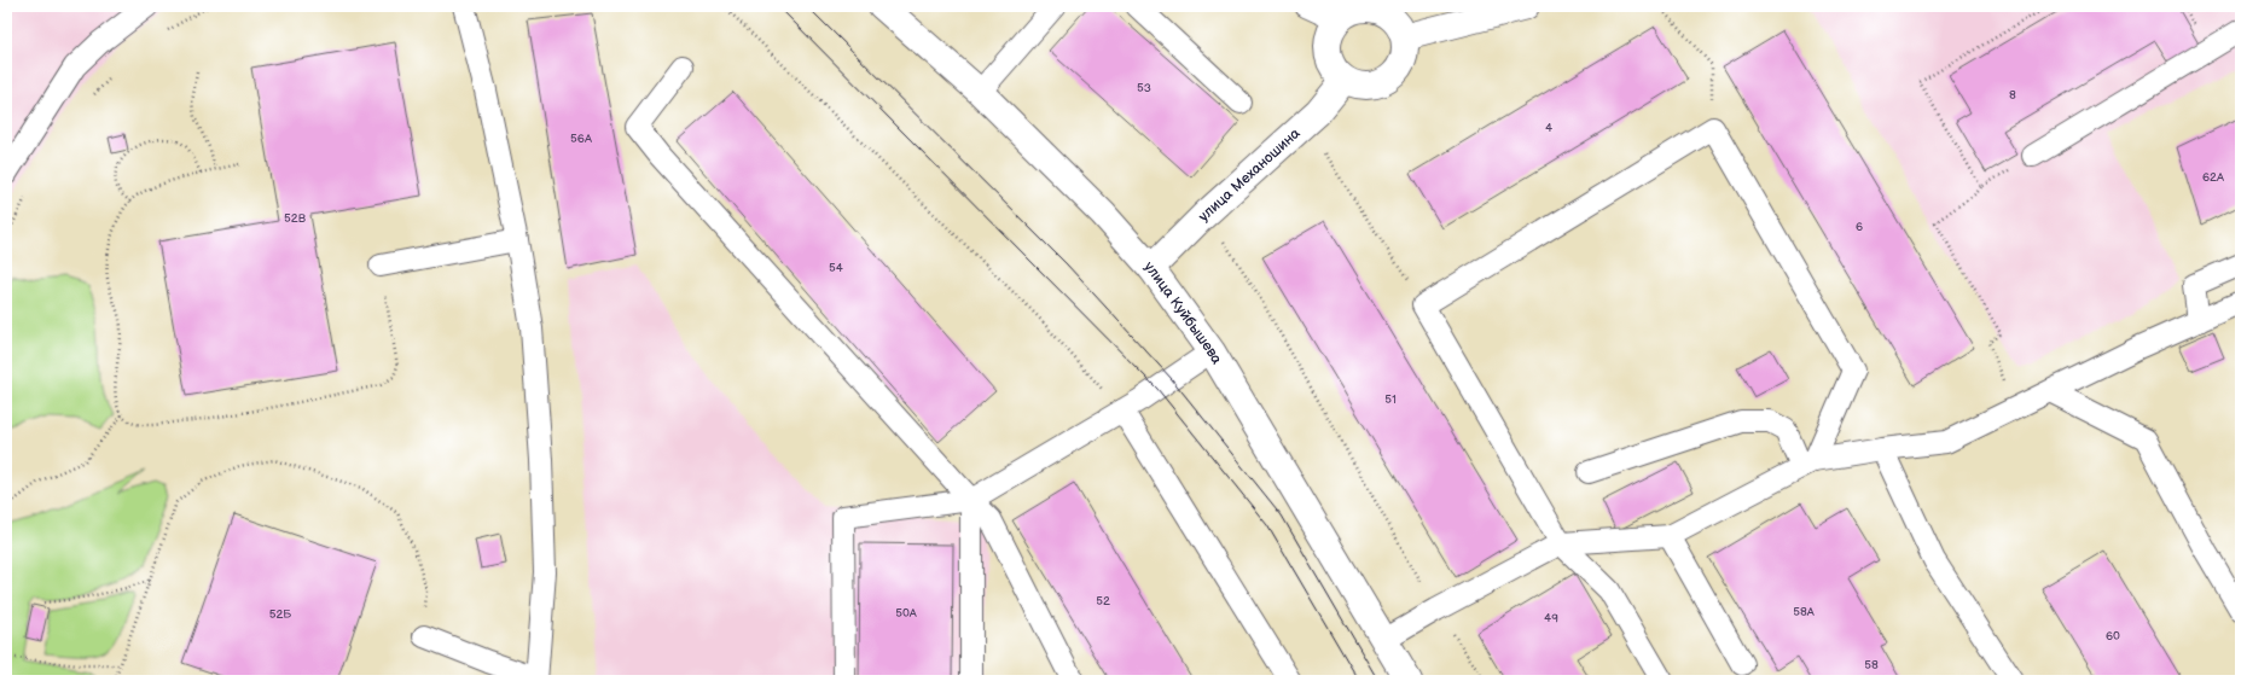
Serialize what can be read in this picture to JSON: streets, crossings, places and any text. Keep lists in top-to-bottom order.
{
  "streets": {
    "main road": ["улица Механошина", "улица Куйбышева"]
  },
  "crossings": [
    ["улица Механошина", "улица Куйбышева"]
  ],
  "house_numbers": [
    "53",
    "8",
    "4",
    "56А",
    "62А",
    "52В",
    "6",
    "54",
    "51",
    "52",
    "58А",
    "50А",
    "52Б",
    "49",
    "60",
    "58"
  ]
}
